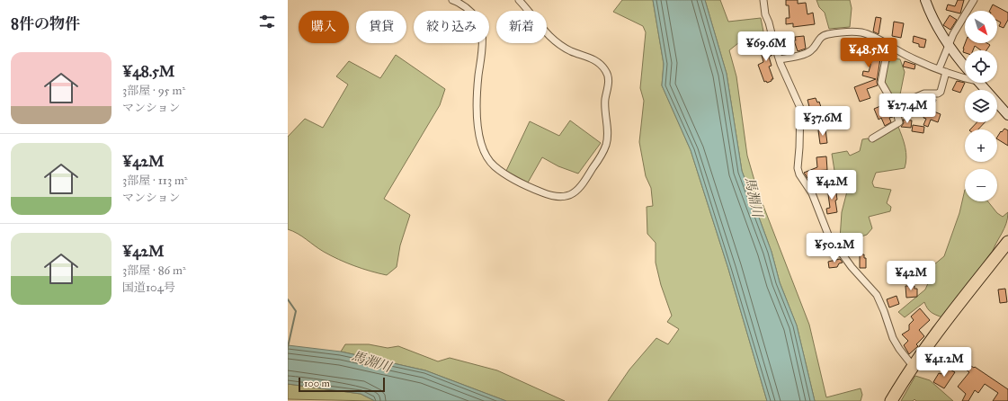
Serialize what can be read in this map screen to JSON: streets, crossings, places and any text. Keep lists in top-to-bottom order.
{
  "water": ["馬淵川"],
  "scale_bar": "100 m",
  "north": "bottom right",
  "page": {
    "heading": "8件の物件",
    "map_buttons": ["+", "−"],
    "chip": [
      "購入",
      "賃貸",
      "絞り込み",
      "新着"
    ],
    "price": [
      "¥69.6M",
      "¥48.5M",
      "¥27.4M",
      "¥37.6M",
      "¥42M",
      "¥50.2M",
      "¥42M",
      "¥41.2M"
    ],
    "list": [
      {
        "name": "¥48.5M",
        "note": "3部屋 · 95 m² · マンション"
      },
      {
        "name": "¥42M",
        "note": "3部屋 · 113 m² · マンション"
      },
      {
        "name": "¥42M",
        "note": "3部屋 · 86 m² · 国道104号"
      }
    ],
    "scale": "100 m"
  }
}
